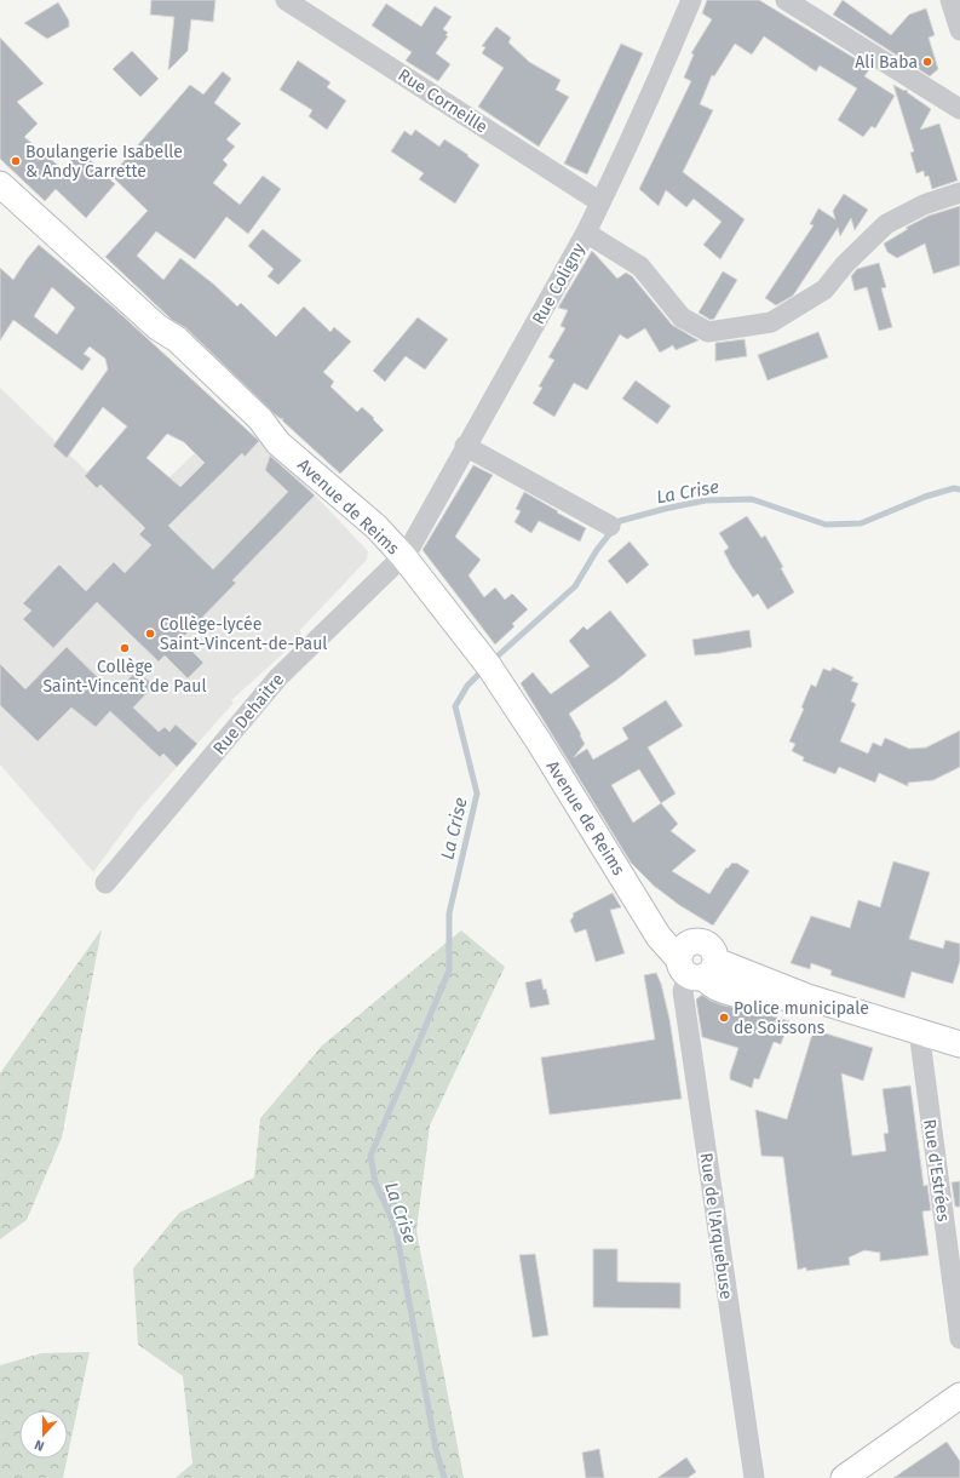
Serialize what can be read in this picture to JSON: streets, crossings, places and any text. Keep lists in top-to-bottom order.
{
  "streets": {
    "main road": ["Avenue de Reims"],
    "street": [
      "Rue Corneille",
      "Rue Coligny",
      "Rue Dehaitre",
      "Rue d'Estrées",
      "Rue de l'Arquebuse"
    ]
  },
  "crossings": [
    ["Rue Corneille", "Rue Coligny"],
    ["Rue Coligny", "Avenue de Reims"],
    ["Rue Coligny", "Rue Dehaitre"],
    ["Avenue de Reims", "Rue Dehaitre"],
    ["Avenue de Reims", "Rue d'Estrées"],
    ["Avenue de Reims", "Rue de l'Arquebuse"]
  ],
  "water": ["La Crise"],
  "places": [
    "Ali Baba",
    "Boulangerie Isabelle & Andy Carrette",
    "Collège-lycée Saint-Vincent-de-Paul",
    "Collège Saint-Vincent de Paul",
    "Police municipale de Soissons"
  ],
  "north": "bottom"
}
